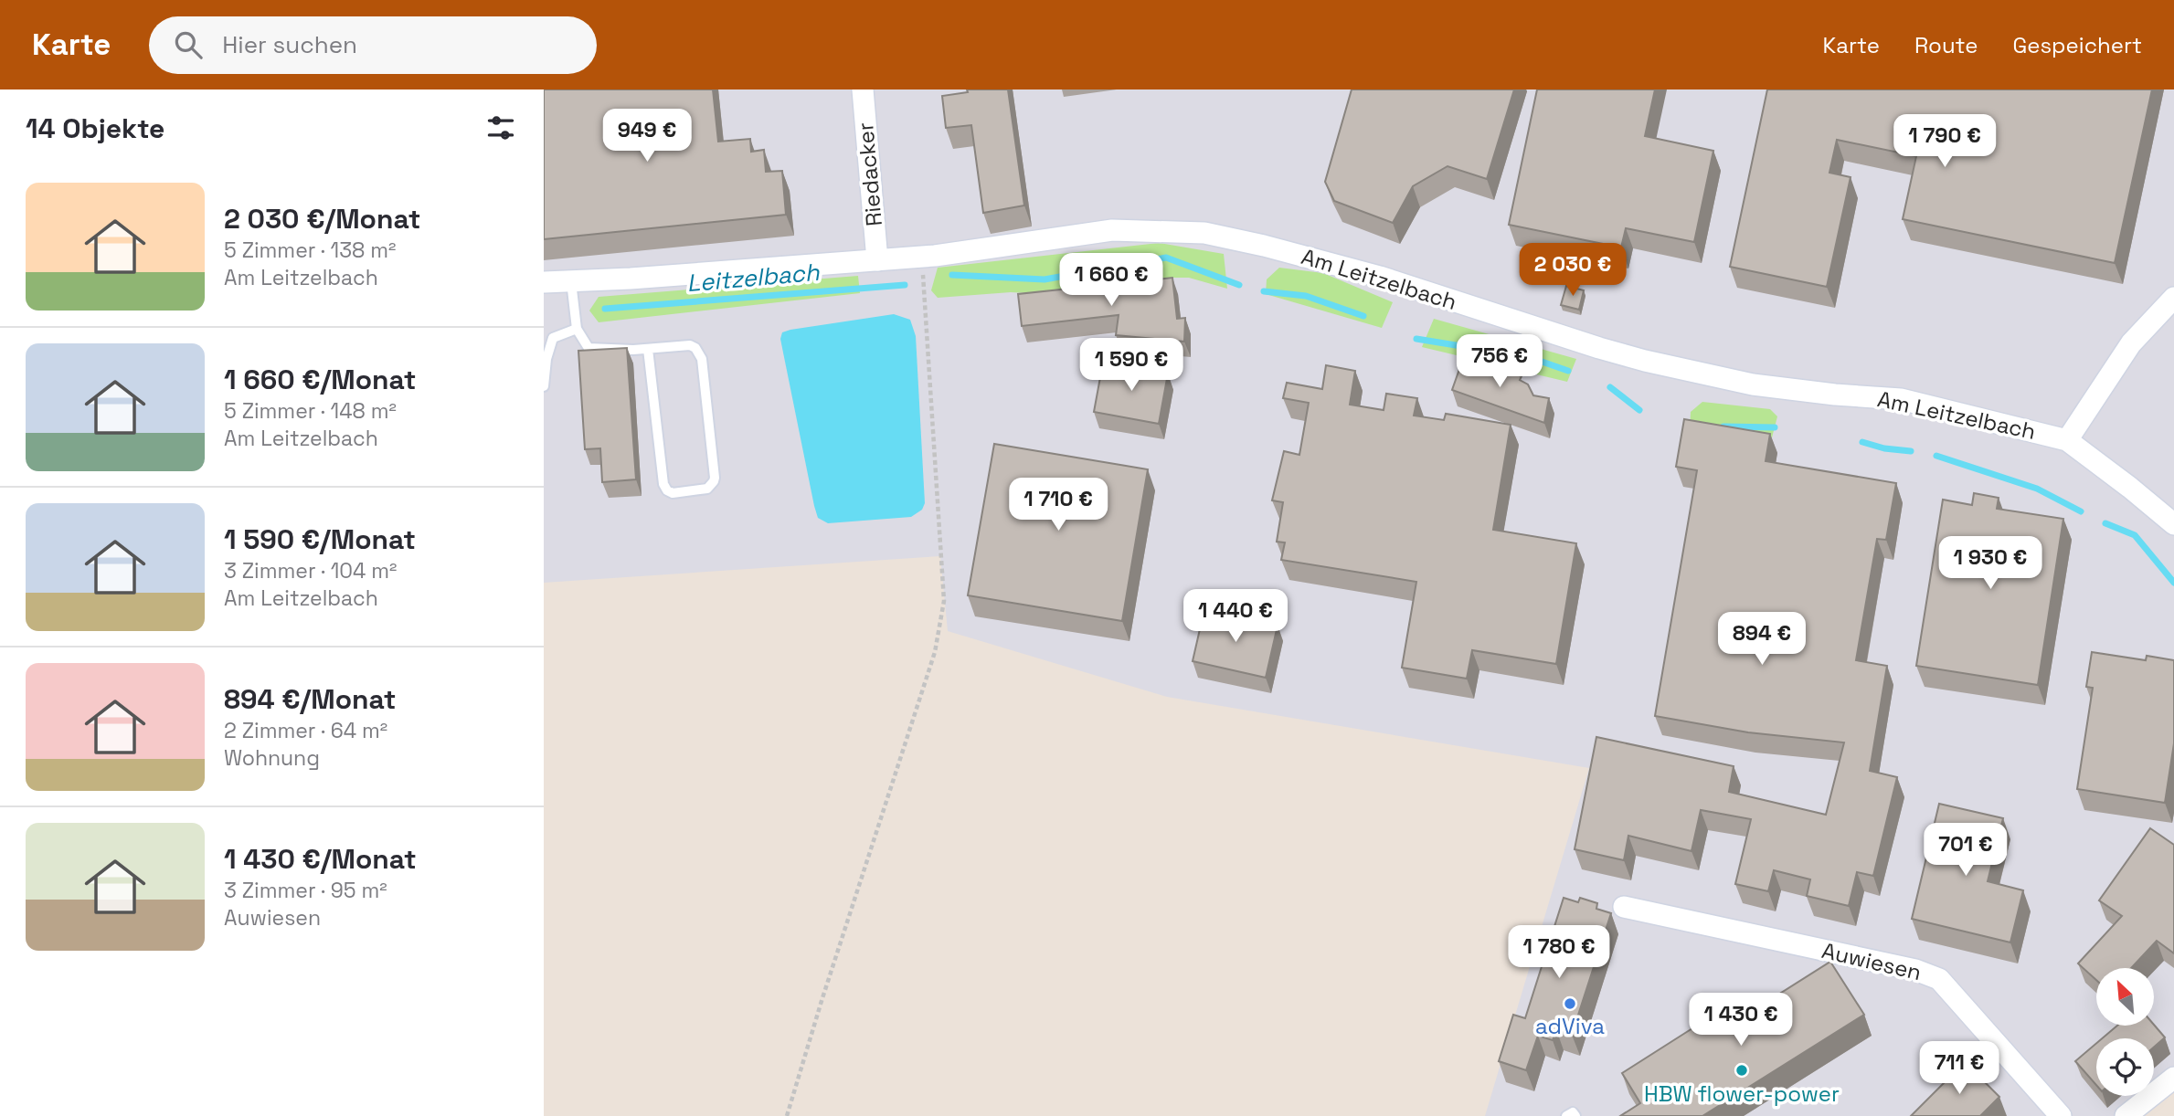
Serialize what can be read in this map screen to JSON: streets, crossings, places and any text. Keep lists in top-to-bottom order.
{
  "streets": {
    "street": ["Riedacker", "Am Leitzelbach", "Auwiesen"]
  },
  "crossings": [
    ["Riedacker", "Am Leitzelbach"]
  ],
  "water": ["Leitzelbach"],
  "places": ["adViva", "HBW flower-power"],
  "north": "top left",
  "page": {
    "header": "Karte",
    "search": "Hier suchen",
    "nav": ["Karte", "Route", "Gespeichert"],
    "heading": "14 Objekte",
    "price": [
      "949 €",
      "1 790 €",
      "2 030 €",
      "1 660 €",
      "756 €",
      "1 590 €",
      "1 710 €",
      "1 930 €",
      "1 440 €",
      "894 €",
      "701 €",
      "1 780 €",
      "1 430 €",
      "711 €"
    ],
    "list": [
      {
        "name": "2 030 €/Monat",
        "note": "5 Zimmer · 138 m² · Am Leitzelbach"
      },
      {
        "name": "1 660 €/Monat",
        "note": "5 Zimmer · 148 m² · Am Leitzelbach"
      },
      {
        "name": "1 590 €/Monat",
        "note": "3 Zimmer · 104 m² · Am Leitzelbach"
      },
      {
        "name": "894 €/Monat",
        "note": "2 Zimmer · 64 m² · Wohnung"
      },
      {
        "name": "1 430 €/Monat",
        "note": "3 Zimmer · 95 m² · Auwiesen"
      }
    ]
  }
}
